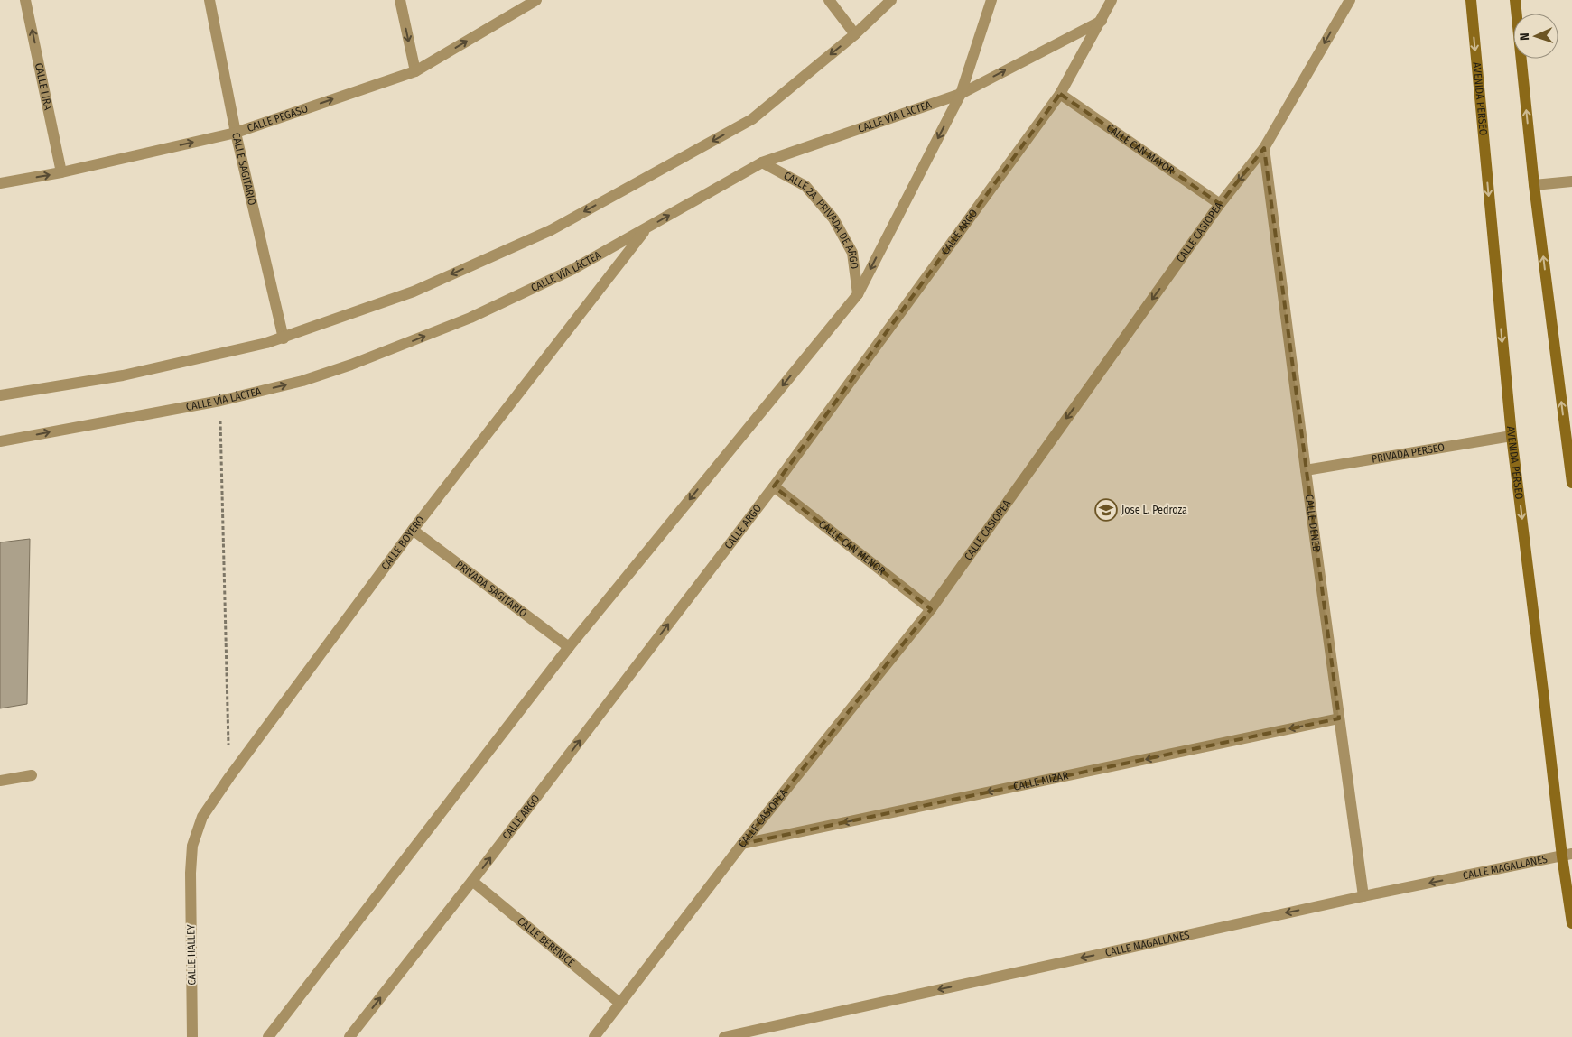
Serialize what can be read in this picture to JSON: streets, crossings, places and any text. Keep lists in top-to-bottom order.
{
  "streets": {
    "main road": ["AVENIDA PERSEO"],
    "street": [
      "CALLE LIRA",
      "CALLE VÍA LÁCTEA",
      "CALLE PEGASO",
      "CALLE CAN MAYOR",
      "CALLE SAGITARIO",
      "CALLE 2A. PRIVADA DE ARGO",
      "CALLE CASIOPEA",
      "CALLE ARGO",
      "PRIVADA PERSEO",
      "CALLE DENEB",
      "CALLE BOYERO",
      "CALLE CAN MENOR",
      "PRIVADA SAGITARIO",
      "CALLE MIZAR",
      "CALLE MAGALLANES",
      "CALLE BERENICE",
      "CALLE HALLEY"
    ]
  },
  "crossings": [
    ["CALLE LIRA", "CALLE PEGASO"],
    ["AVENIDA PERSEO", "PRIVADA PERSEO"],
    ["AVENIDA PERSEO", "CALLE MAGALLANES"],
    ["CALLE VÍA LÁCTEA", "CALLE 2A. PRIVADA DE ARGO"],
    ["CALLE VÍA LÁCTEA", "CALLE ARGO"],
    ["CALLE VÍA LÁCTEA", "CALLE BOYERO"],
    ["CALLE PEGASO", "CALLE SAGITARIO"],
    ["CALLE CAN MAYOR", "CALLE CASIOPEA"],
    ["CALLE CAN MAYOR", "CALLE ARGO"],
    ["CALLE CASIOPEA", "CALLE DENEB"],
    ["CALLE CASIOPEA", "CALLE CAN MENOR"],
    ["CALLE CASIOPEA", "CALLE MIZAR"],
    ["CALLE CASIOPEA", "CALLE BERENICE"],
    ["CALLE ARGO", "CALLE CAN MENOR"],
    ["CALLE ARGO", "CALLE BERENICE"],
    ["PRIVADA PERSEO", "CALLE DENEB"],
    ["CALLE DENEB", "CALLE MIZAR"],
    ["CALLE DENEB", "CALLE MAGALLANES"],
    ["CALLE BOYERO", "PRIVADA SAGITARIO"],
    ["CALLE BOYERO", "CALLE HALLEY"]
  ],
  "one_way": [
    "CALLE LIRA",
    "CALLE PEGASO",
    "CALLE CASIOPEA",
    "CALLE MIZAR",
    "CALLE MAGALLANES"
  ],
  "places": {
    "school or university": ["Jose L. Pedroza"]
  },
  "north": "left"
}
